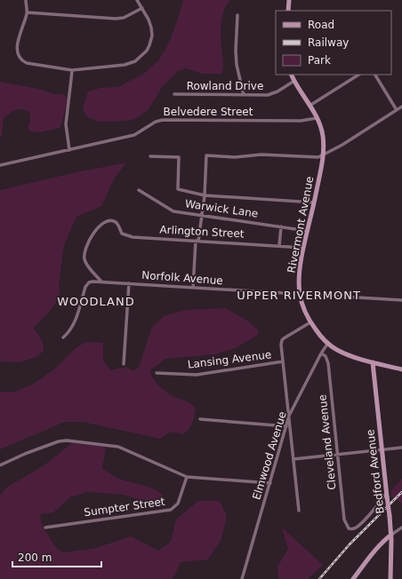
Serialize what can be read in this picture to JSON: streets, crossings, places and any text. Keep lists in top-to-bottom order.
{
  "streets": {
    "main road": ["Rivermont Avenue", "Bedford Avenue"],
    "street": [
      "Rowland Drive",
      "Belvedere Street",
      "Warwick Lane",
      "Arlington Street",
      "Norfolk Avenue",
      "Lansing Avenue",
      "Cleveland Avenue",
      "Elmwood Avenue",
      "Sumpter Street"
    ]
  },
  "crossings": [
    ["Rowland Drive", "Rivermont Avenue"],
    ["Belvedere Street", "Rivermont Avenue"],
    ["Warwick Lane", "Rivermont Avenue"],
    ["Rivermont Avenue", "Arlington Street"],
    ["Rivermont Avenue", "Norfolk Avenue"],
    ["Rivermont Avenue", "Elmwood Avenue"],
    ["Rivermont Avenue", "Bedford Avenue"],
    ["Arlington Street", "Norfolk Avenue"],
    ["Cleveland Avenue", "Elmwood Avenue"],
    ["Cleveland Avenue", "Bedford Avenue"]
  ],
  "districts": ["UPPER RIVERMONT", "WOODLAND"],
  "legend": ["Road", "Railway", "Park"],
  "scale_bar": "200 m"
}
